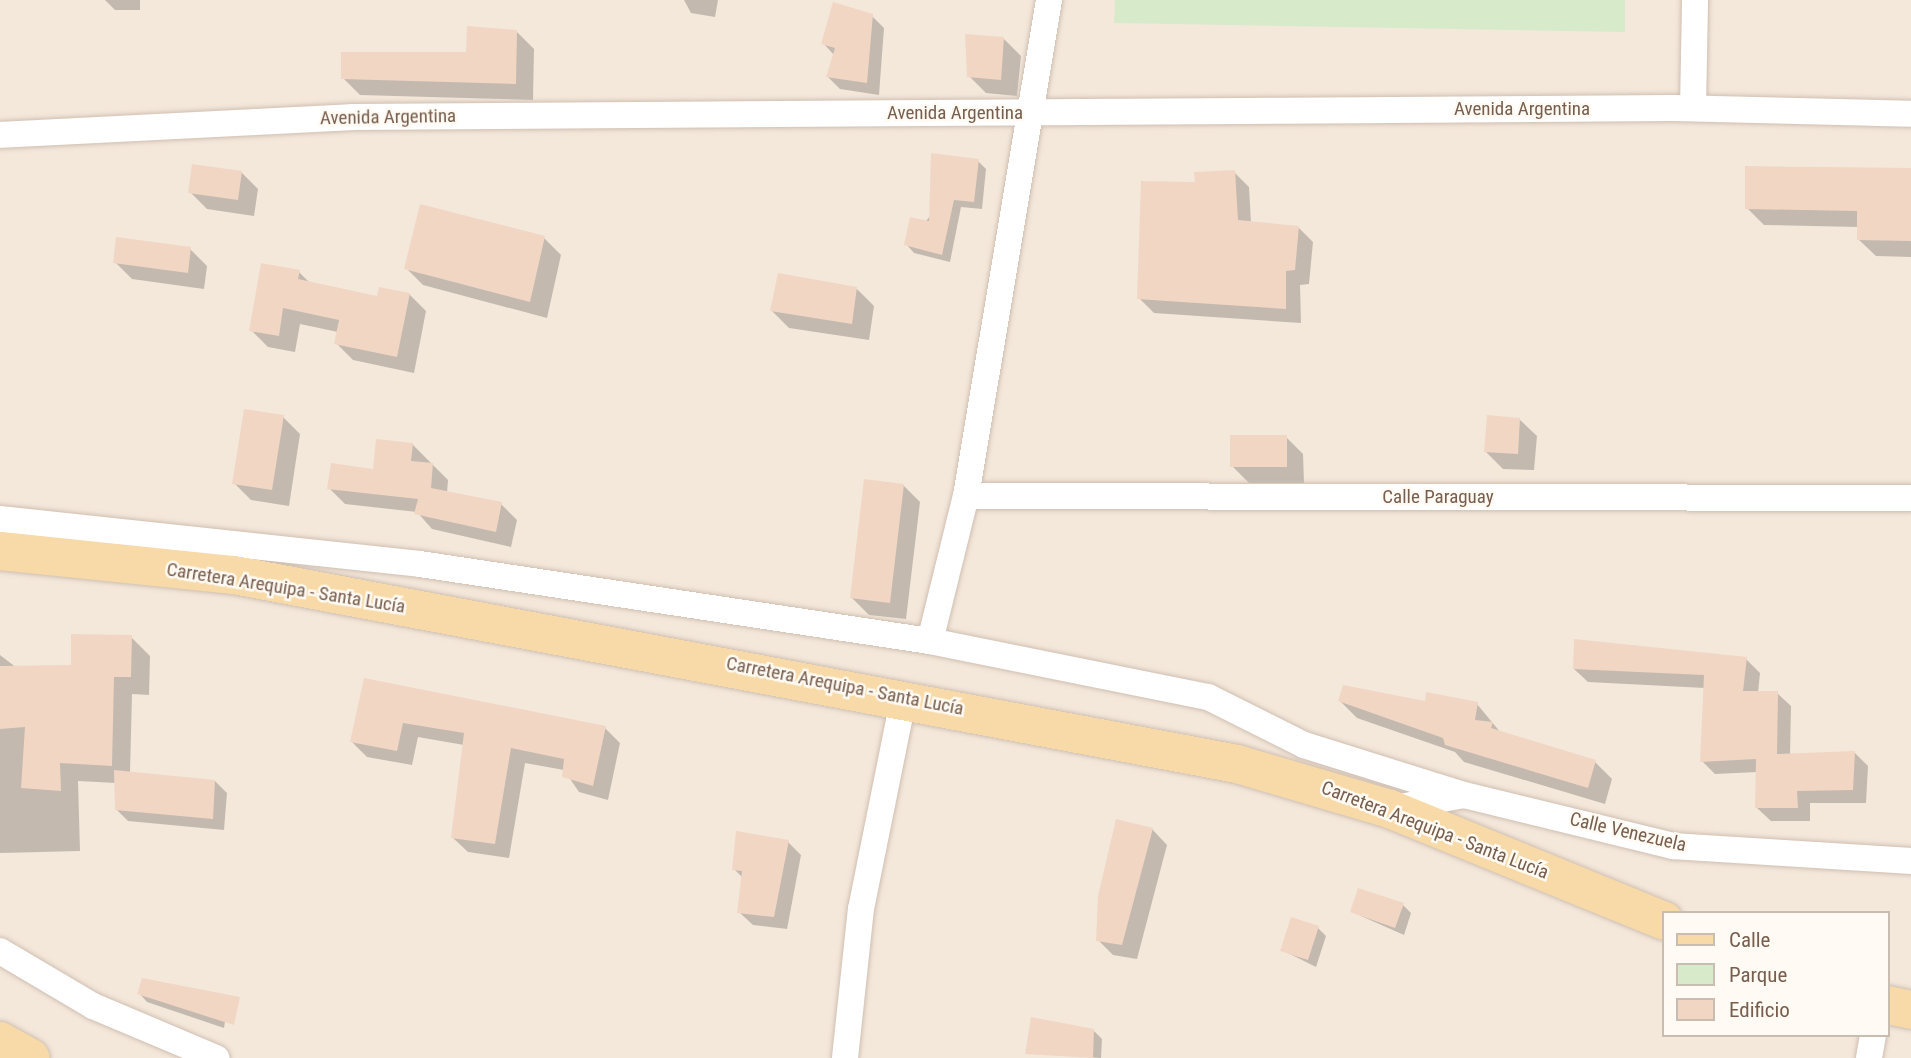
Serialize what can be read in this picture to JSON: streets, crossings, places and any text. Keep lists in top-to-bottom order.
{
  "streets": {
    "main road": ["Carretera Arequipa - Santa Lucía"],
    "street": ["Avenida Argentina", "Calle Paraguay", "Calle Venezuela"]
  },
  "crossings": [
    ["Carretera Arequipa - Santa Lucía", "Calle Venezuela"]
  ],
  "legend": ["Calle", "Parque", "Edificio"]
}
